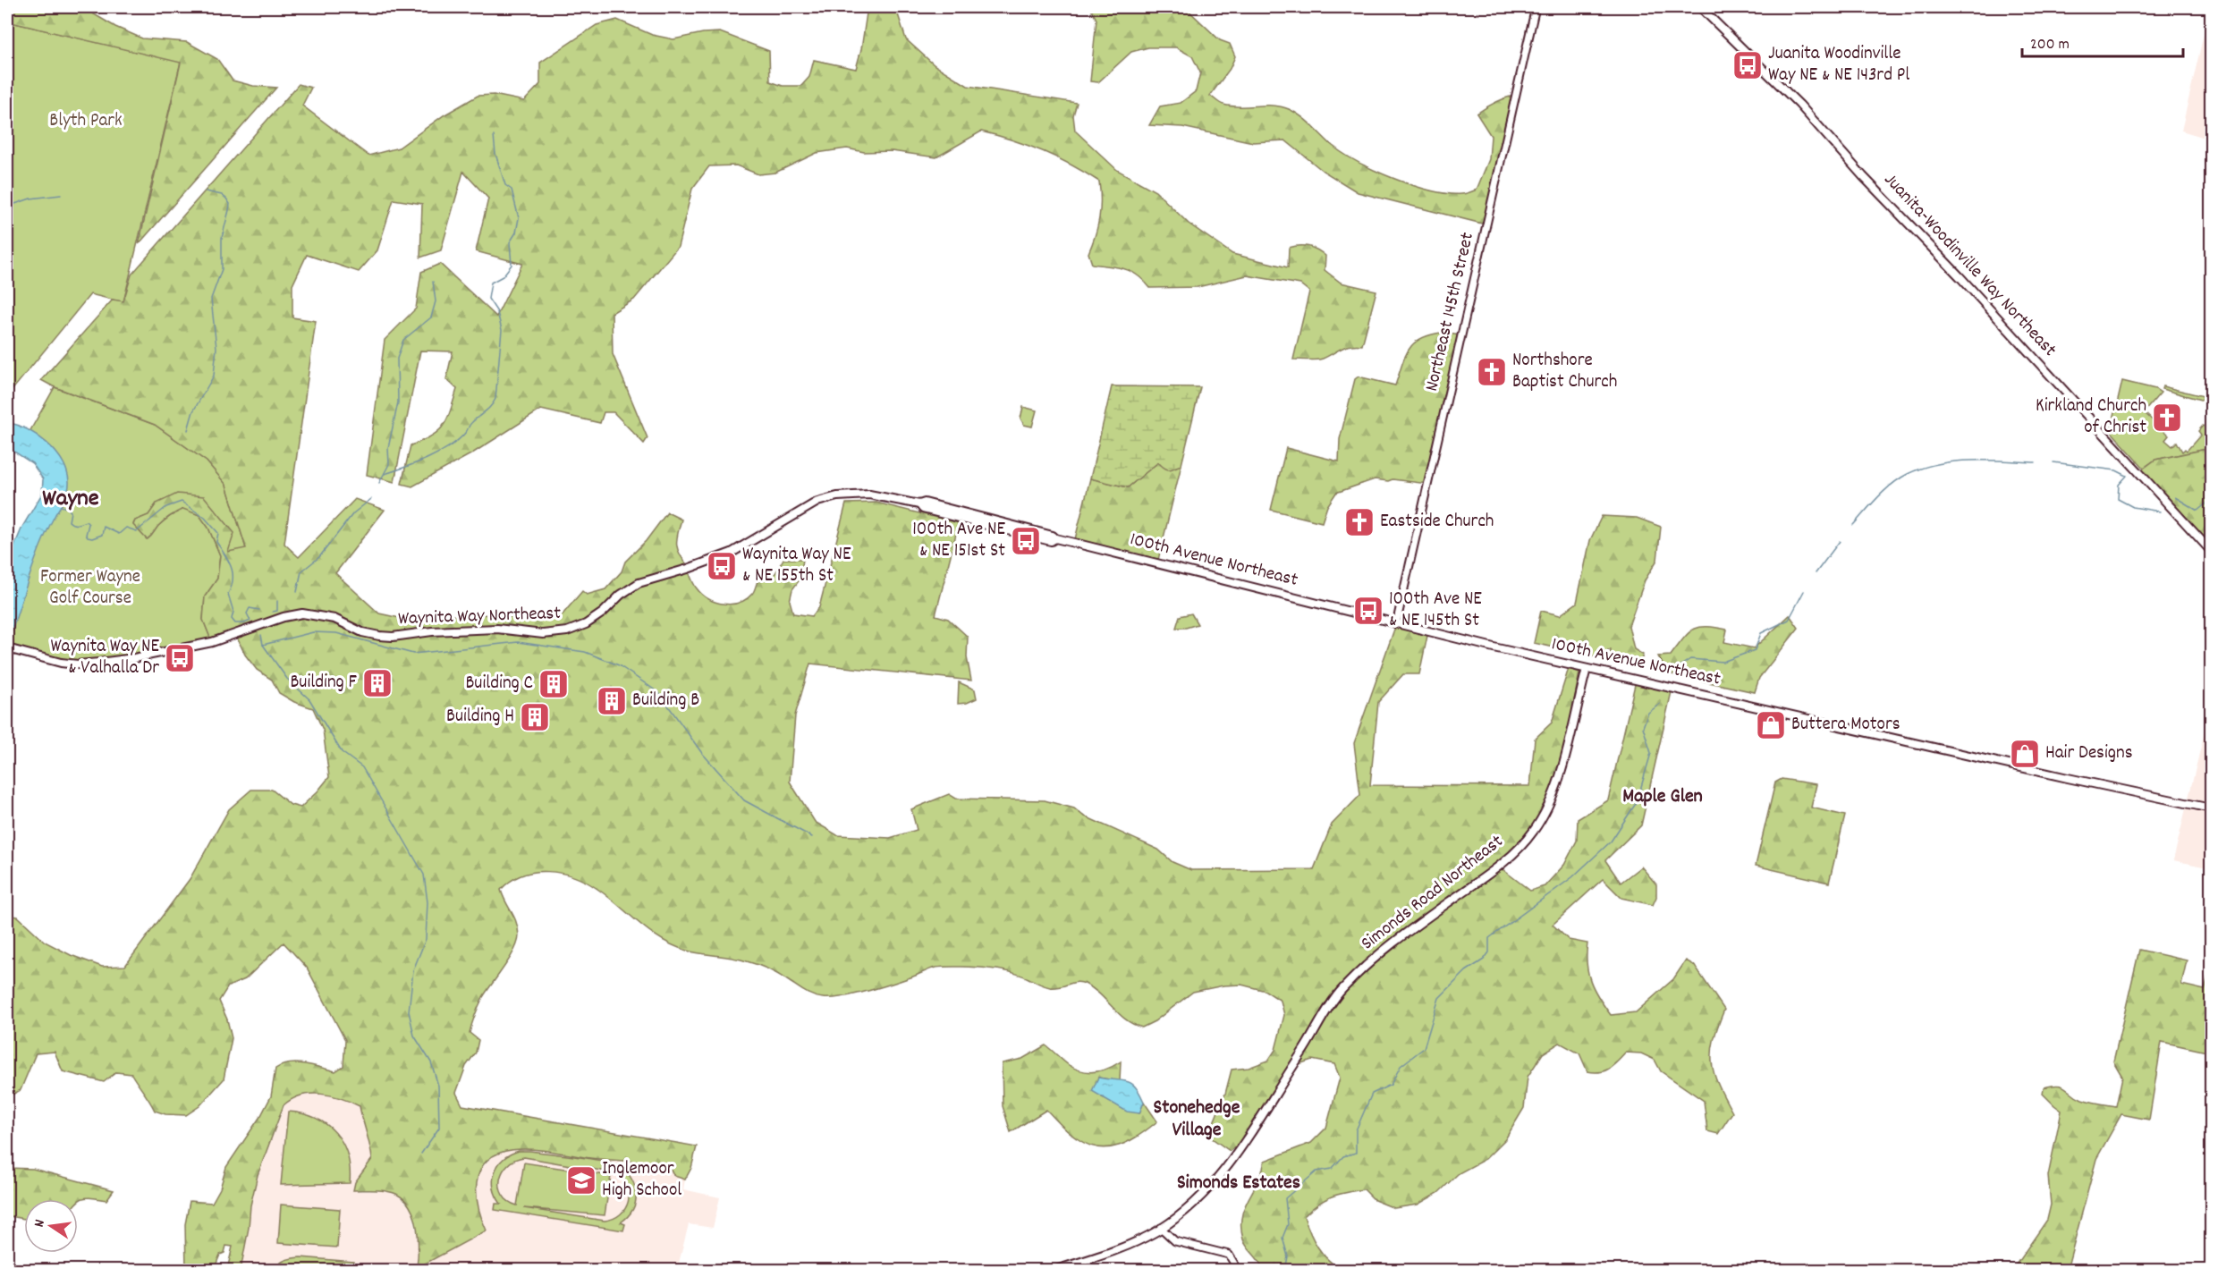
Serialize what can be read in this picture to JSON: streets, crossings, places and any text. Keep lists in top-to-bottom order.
{
  "streets": {
    "main road": [
      "Juanita-Woodinville Way Northeast",
      "100th Avenue Northeast",
      "Waynita Way Northeast",
      "Simonds Road Northeast"
    ],
    "street": ["Northeast 145th Street"]
  },
  "crossings": [
    ["Northeast 145th Street", "100th Avenue Northeast"],
    ["100th Avenue Northeast", "Waynita Way Northeast"],
    ["100th Avenue Northeast", "Simonds Road Northeast"]
  ],
  "districts": [
    "Wayne",
    "Maple Glen",
    "Stonehedge Village",
    "Simonds Estates"
  ],
  "parks": ["Blyth Park", "Former Wayne Golf Course"],
  "places": {
    "bus stop": [
      "Juanita Woodinville Way NE & NE 143rd Pl",
      "100th Ave NE & NE 151st St",
      "Waynita Way NE & NE 155th St",
      "100th Ave NE & NE 145th St",
      "Waynita Way NE & Valhalla Dr"
    ],
    "church": ["Northshore Baptist Church", "Kirkland Church of Christ", "Eastside Church"],
    "building": [
      "Building F",
      "Building C",
      "Building B",
      "Building H"
    ],
    "shop": ["Buttera Motors", "Hair Designs"],
    "school or university": ["Inglemoor High School"]
  },
  "scale_bar": "200 m",
  "north": "left"
}
